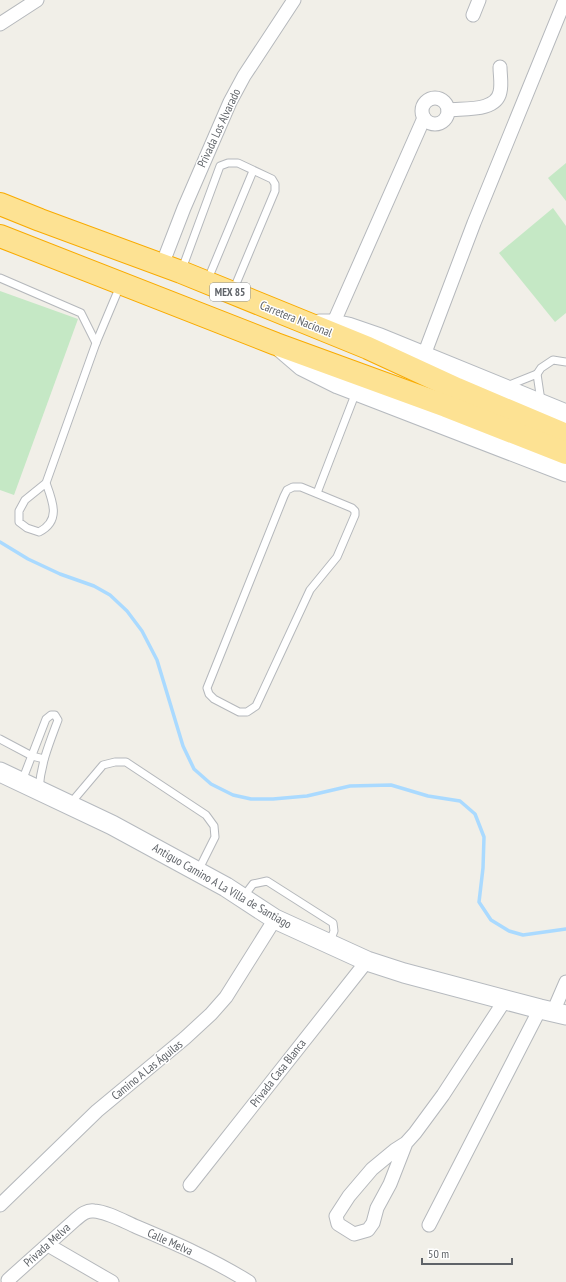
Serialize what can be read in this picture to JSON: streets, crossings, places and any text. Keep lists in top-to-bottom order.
{
  "streets": {
    "highway": ["MEX 85", "Carretera Nacional"],
    "street": [
      "Privada Los Alvarado",
      "Antiguo Camino A La Villa de Santiago",
      "Camino A Las Águilas",
      "Privada Casa Blanca",
      "Calle Melva",
      "Privada Melva"
    ]
  },
  "crossings": [
    ["Privada Los Alvarado", "Carretera Nacional"],
    ["MEX 85", "Carretera Nacional"],
    ["Antiguo Camino A La Villa de Santiago", "Camino A Las Águilas"],
    ["Antiguo Camino A La Villa de Santiago", "Privada Casa Blanca"],
    ["Calle Melva", "Privada Melva"]
  ],
  "scale_bar": "50 m"
}
